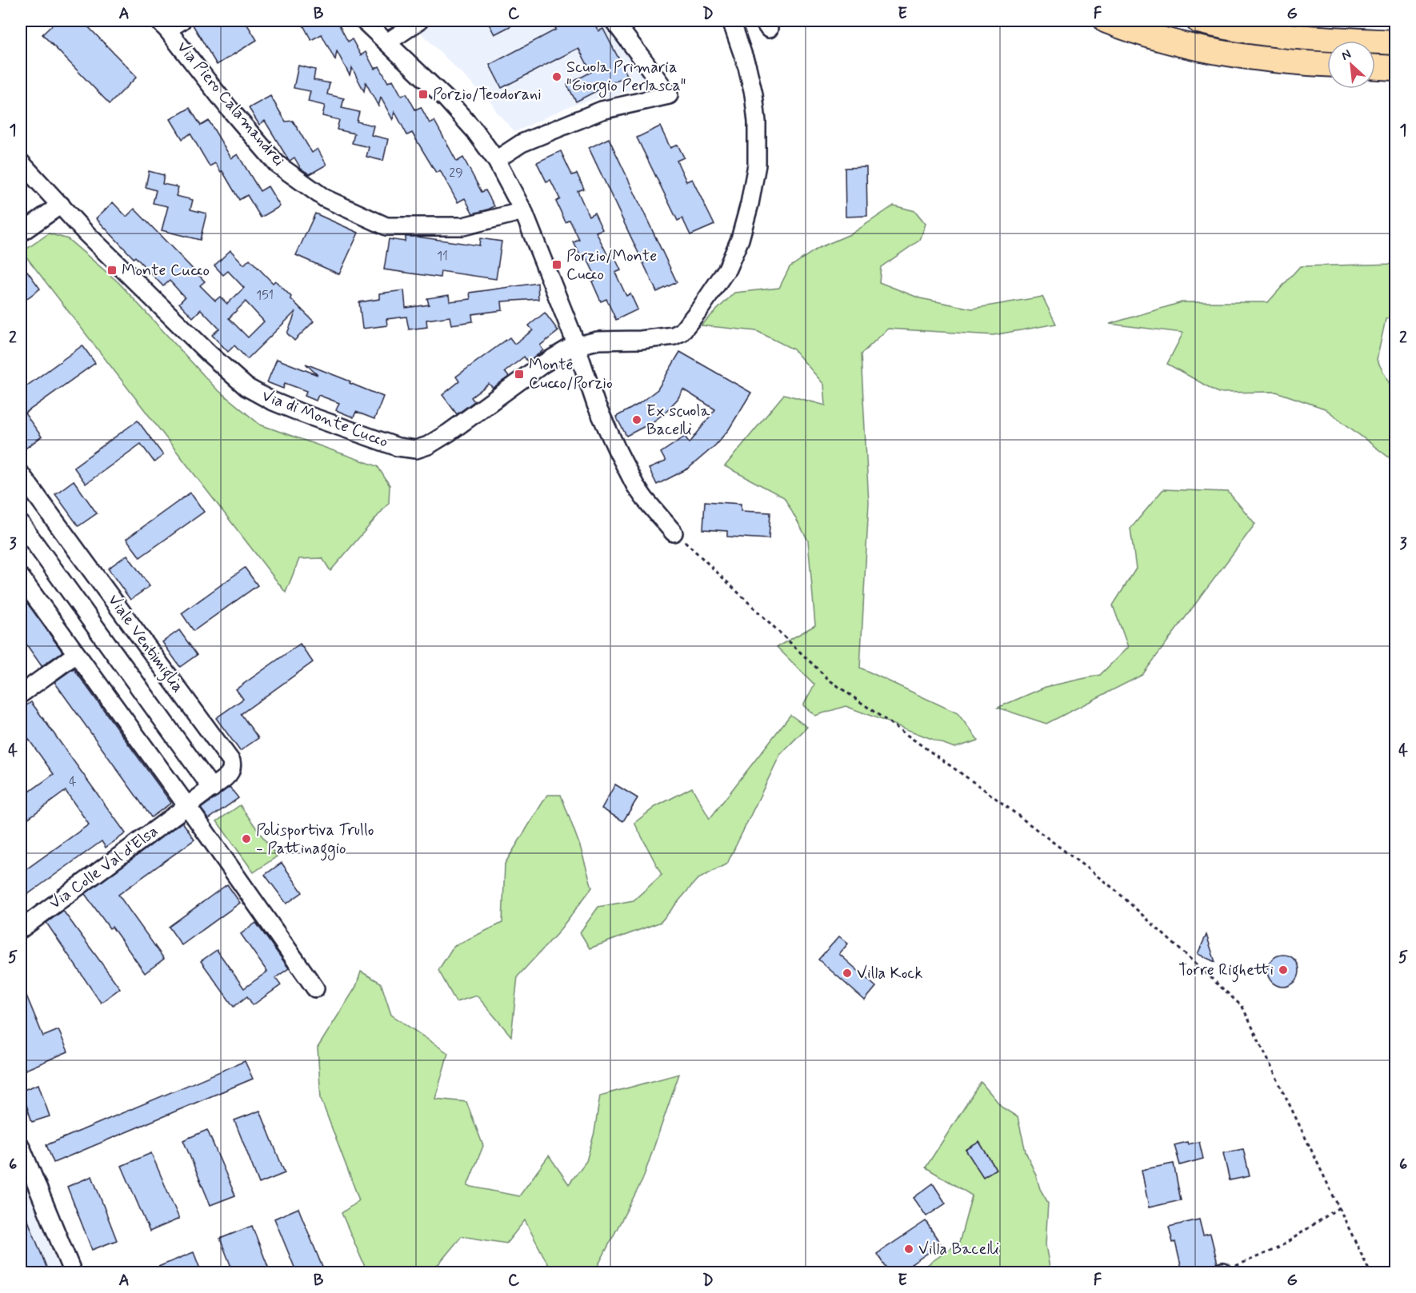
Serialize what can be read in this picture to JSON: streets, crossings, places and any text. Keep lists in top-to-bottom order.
{
  "streets": {
    "street": [
      "Via Piero Calamandrei",
      "Via di Monte Cucco",
      "Viale Ventimiglia",
      "Via Colle Val d'Elsa"
    ]
  },
  "crossings": [
    ["Viale Ventimiglia", "Via Colle Val d'Elsa"]
  ],
  "places": {
    "other": [
      "Scuola Primaria \"Giorgio Perlasca\"",
      "Ex scuola Bacelli",
      "Polisportiva Trullo - Pattinaggio",
      "Torre Righetti",
      "Villa Kock",
      "Villa Bacelli"
    ],
    "transit": [
      "Porzio/Teodorani",
      "Porzio/Monte Cucco",
      "Monte Cucco",
      "Monte Cucco/Porzio"
    ]
  },
  "house_numbers": [
    "29",
    "11",
    "151",
    "4"
  ],
  "north": "top left",
  "grid": {
    "columns": [
      "A",
      "B",
      "C",
      "D",
      "E",
      "F",
      "G"
    ],
    "rows": [
      "1",
      "2",
      "3",
      "4",
      "5",
      "6"
    ]
  }
}
